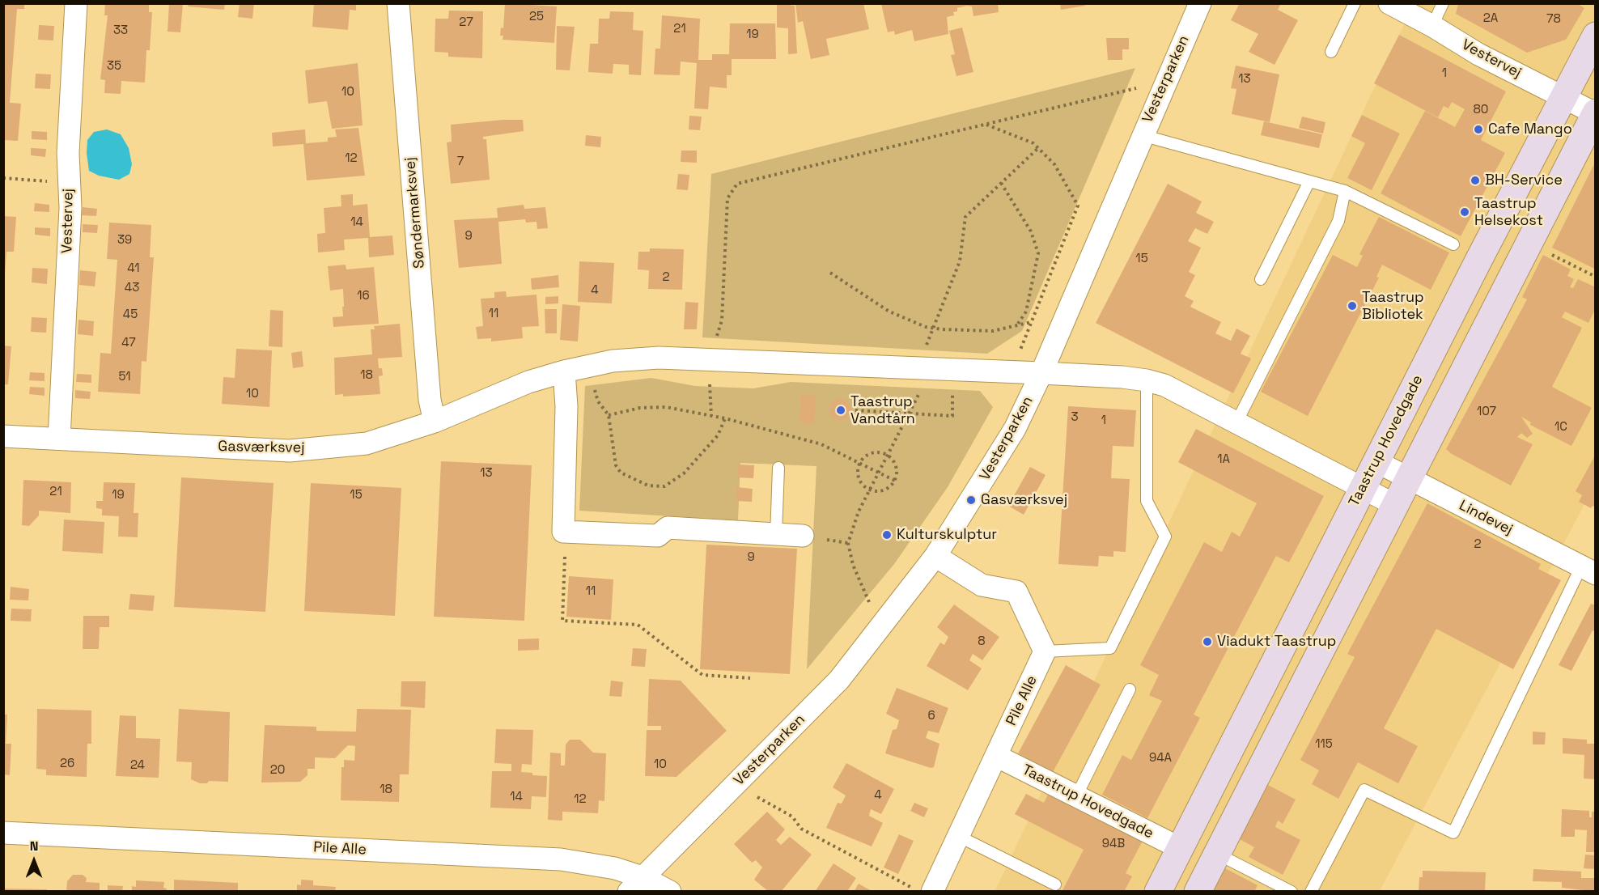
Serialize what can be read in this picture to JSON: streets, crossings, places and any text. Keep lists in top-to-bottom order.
{
  "streets": {
    "street": [
      "Vestervej",
      "Vesterparken",
      "Søndermarksvej",
      "Taastrup Hovedgade",
      "Gasværksvej",
      "Lindevej",
      "Pile Alle"
    ]
  },
  "crossings": [
    ["Vestervej", "Taastrup Hovedgade"],
    ["Vestervej", "Gasværksvej"],
    ["Vesterparken", "Gasværksvej"],
    ["Vesterparken", "Pile Alle"],
    ["Søndermarksvej", "Gasværksvej"],
    ["Taastrup Hovedgade", "Gasværksvej"],
    ["Taastrup Hovedgade", "Lindevej"],
    ["Taastrup Hovedgade", "Pile Alle"]
  ],
  "places": [
    "Cafe Mango",
    "BH-Service",
    "Taastrup Helsekost",
    "Taastrup Bibliotek",
    "Taastrup Vandtårn",
    "Gasværksvej",
    "Kulturskulptur",
    "Viadukt Taastrup"
  ],
  "house_numbers": [
    "25",
    "2A",
    "78",
    "27",
    "21",
    "33",
    "19",
    "35",
    "1",
    "13",
    "10",
    "80",
    "12",
    "7",
    "14",
    "9",
    "39",
    "15",
    "41",
    "2",
    "43",
    "4",
    "16",
    "11",
    "45",
    "47",
    "18",
    "51",
    "10",
    "107",
    "3",
    "1",
    "1C",
    "1A",
    "13",
    "21",
    "19",
    "15",
    "2",
    "9",
    "11",
    "8",
    "6",
    "115",
    "94A",
    "26",
    "10",
    "24",
    "20",
    "18",
    "4",
    "14",
    "12",
    "94B"
  ],
  "north": "top"
}
